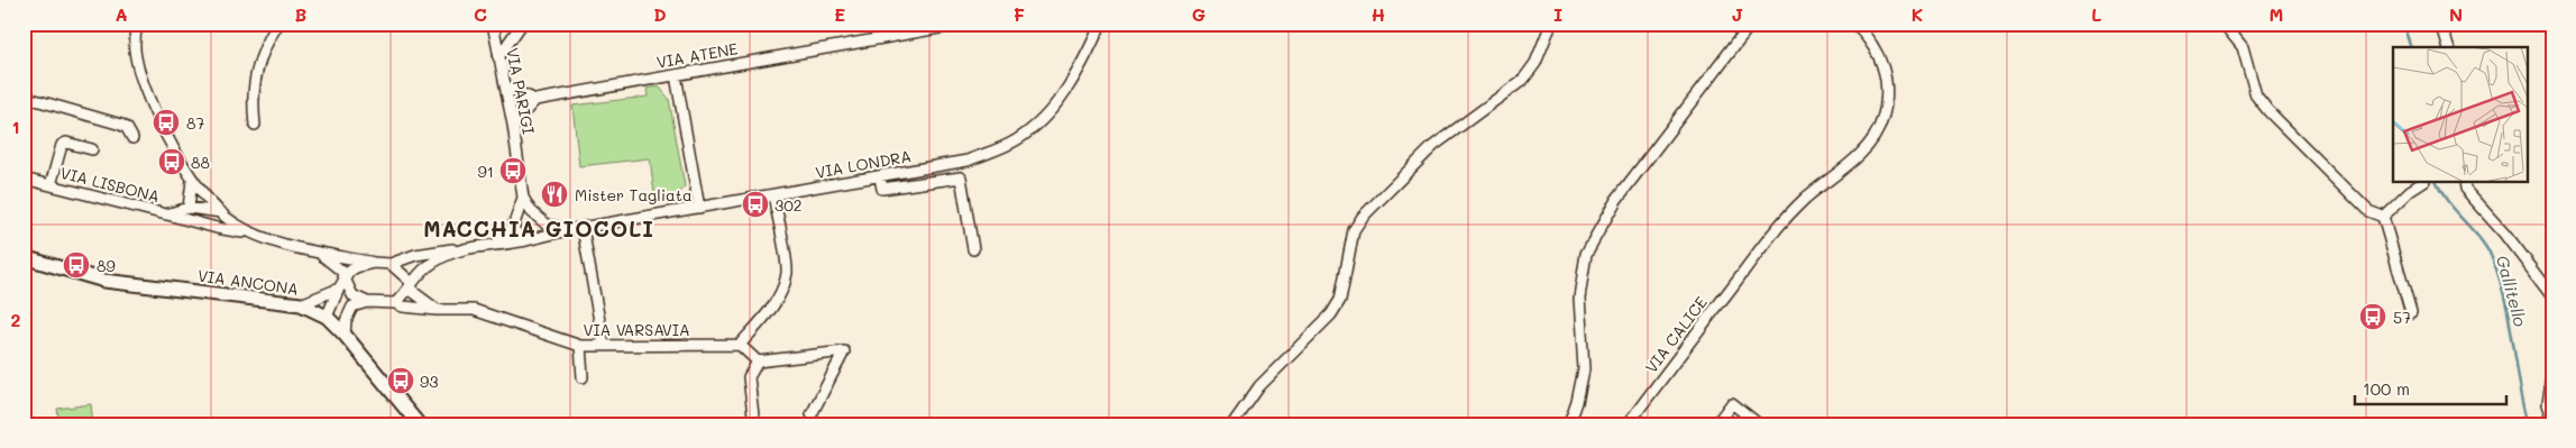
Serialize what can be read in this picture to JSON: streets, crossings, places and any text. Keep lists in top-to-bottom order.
{
  "streets": {
    "street": [
      "VIA ATENE",
      "VIA PARIGI",
      "VIA LONDRA",
      "VIA LISBONA",
      "VIA ANCONA",
      "VIA VARSAVIA",
      "VIA CALICE"
    ]
  },
  "districts": ["MACCHIA GIOCOLI"],
  "water": ["Gallitello"],
  "places": {
    "bus stop": [
      "87",
      "88",
      "91",
      "302",
      "89",
      "57",
      "93"
    ],
    "restaurant": ["Mister Tagliata"]
  },
  "scale_bar": "100 m",
  "grid": {
    "columns": [
      "A",
      "B",
      "C",
      "D",
      "E",
      "F",
      "G",
      "H",
      "I",
      "J",
      "K",
      "L",
      "M",
      "N"
    ],
    "rows": ["1", "2"]
  }
}
